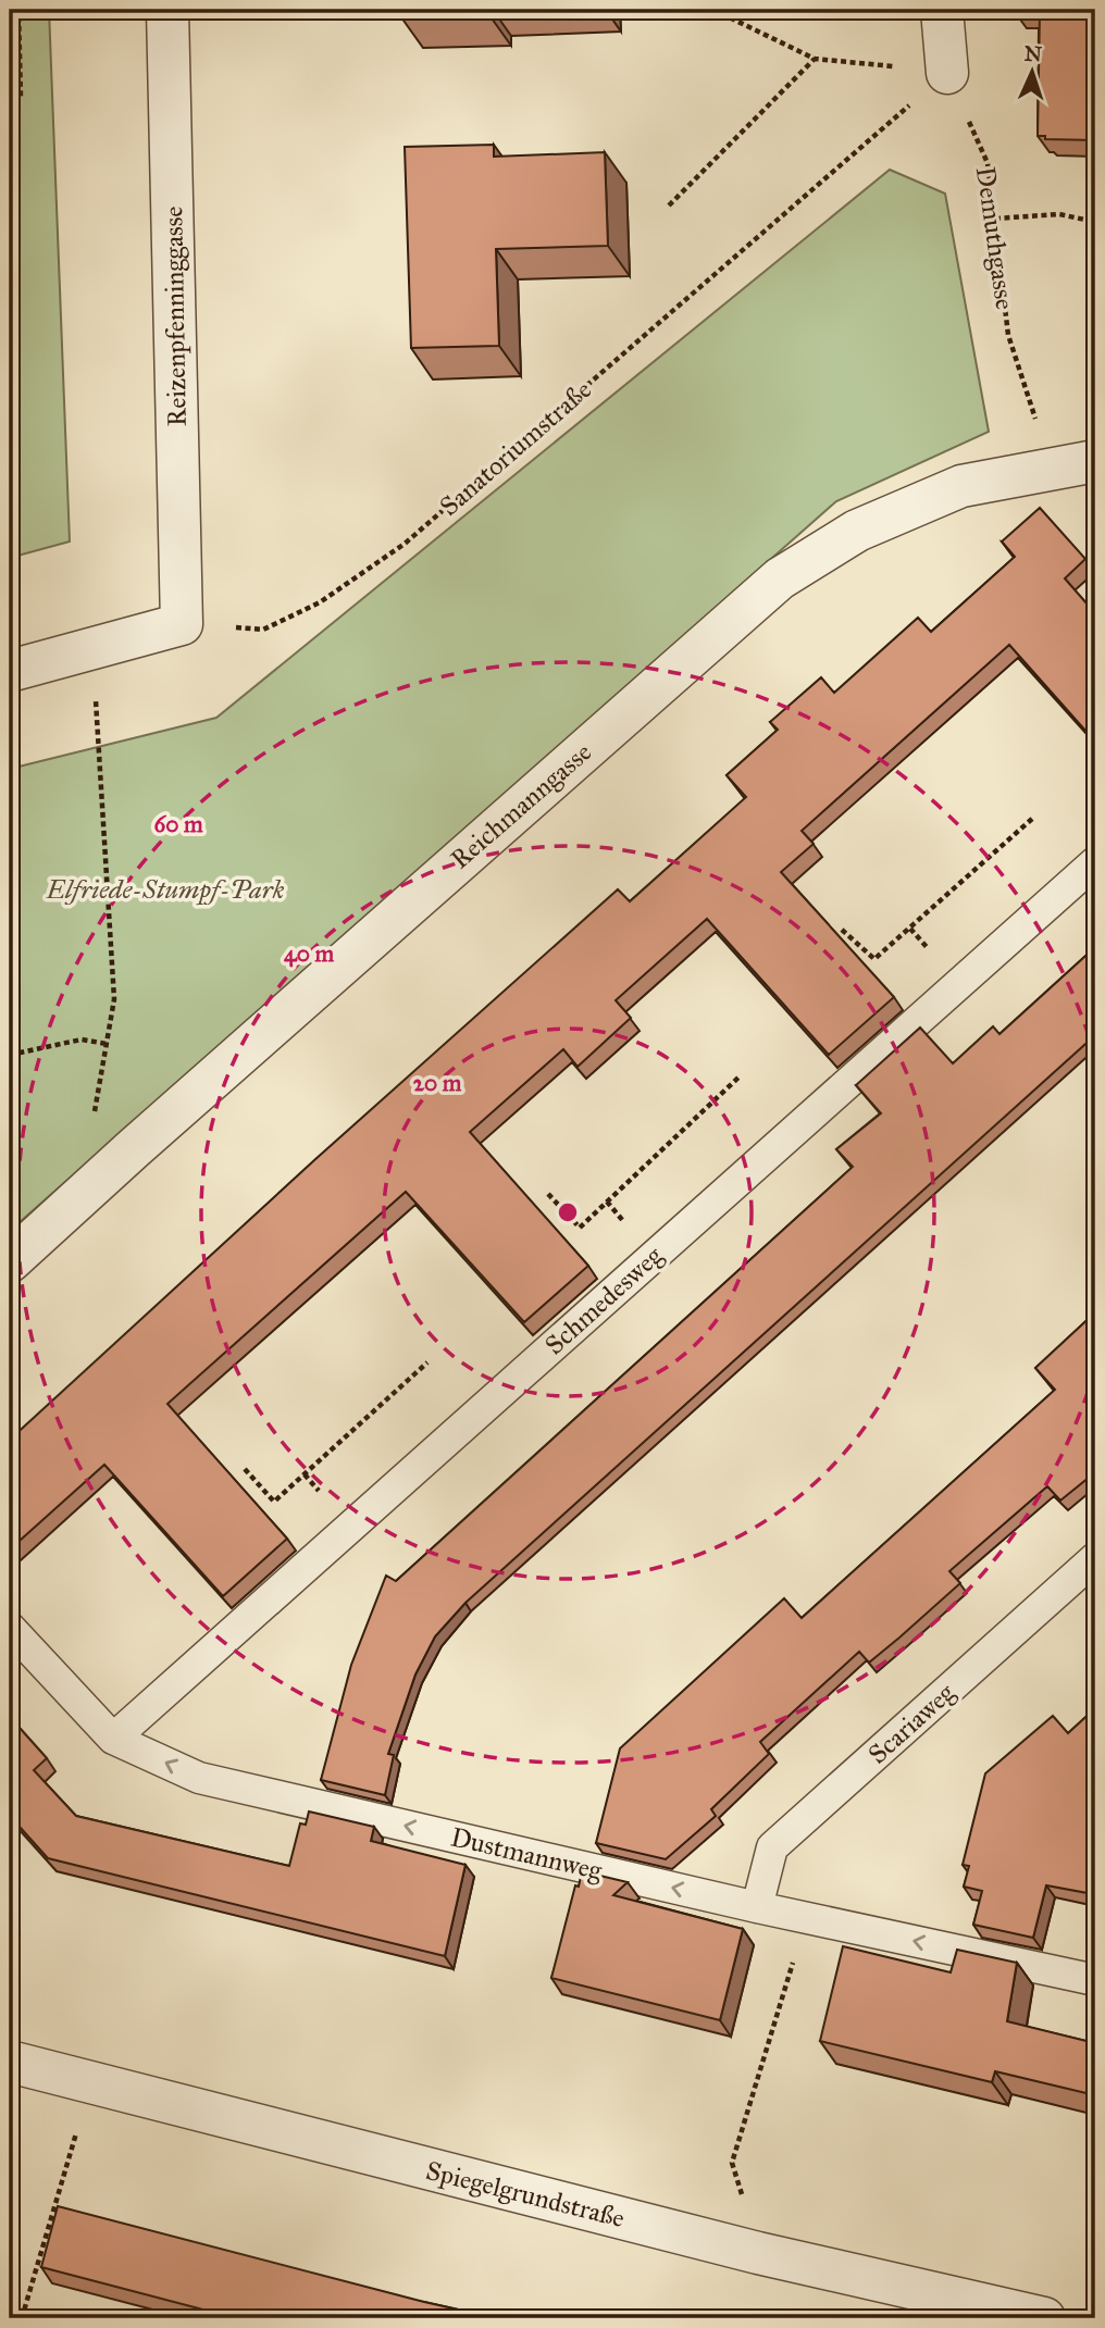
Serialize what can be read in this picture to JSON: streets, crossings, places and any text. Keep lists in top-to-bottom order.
{
  "streets": {
    "street": ["Reizenpfenninggasse", "Reichmanngasse", "Spiegelgrundstraße"],
    "lane": ["Schmedesweg", "Scariaweg", "Dustmannweg"],
    "path": ["Demuthgasse", "Sanatoriumstraße"]
  },
  "crossings": [
    ["Demuthgasse", "Sanatoriumstraße"],
    ["Demuthgasse", "Reichmanngasse"],
    ["Reizenpfenninggasse", "Sanatoriumstraße"],
    ["Schmedesweg", "Dustmannweg"],
    ["Scariaweg", "Dustmannweg"]
  ],
  "one_way": ["Dustmannweg"],
  "parks": ["Elfriede-Stumpf-Park"],
  "north": "top",
  "rings": ["60 m", "40 m", "20 m"]
}
